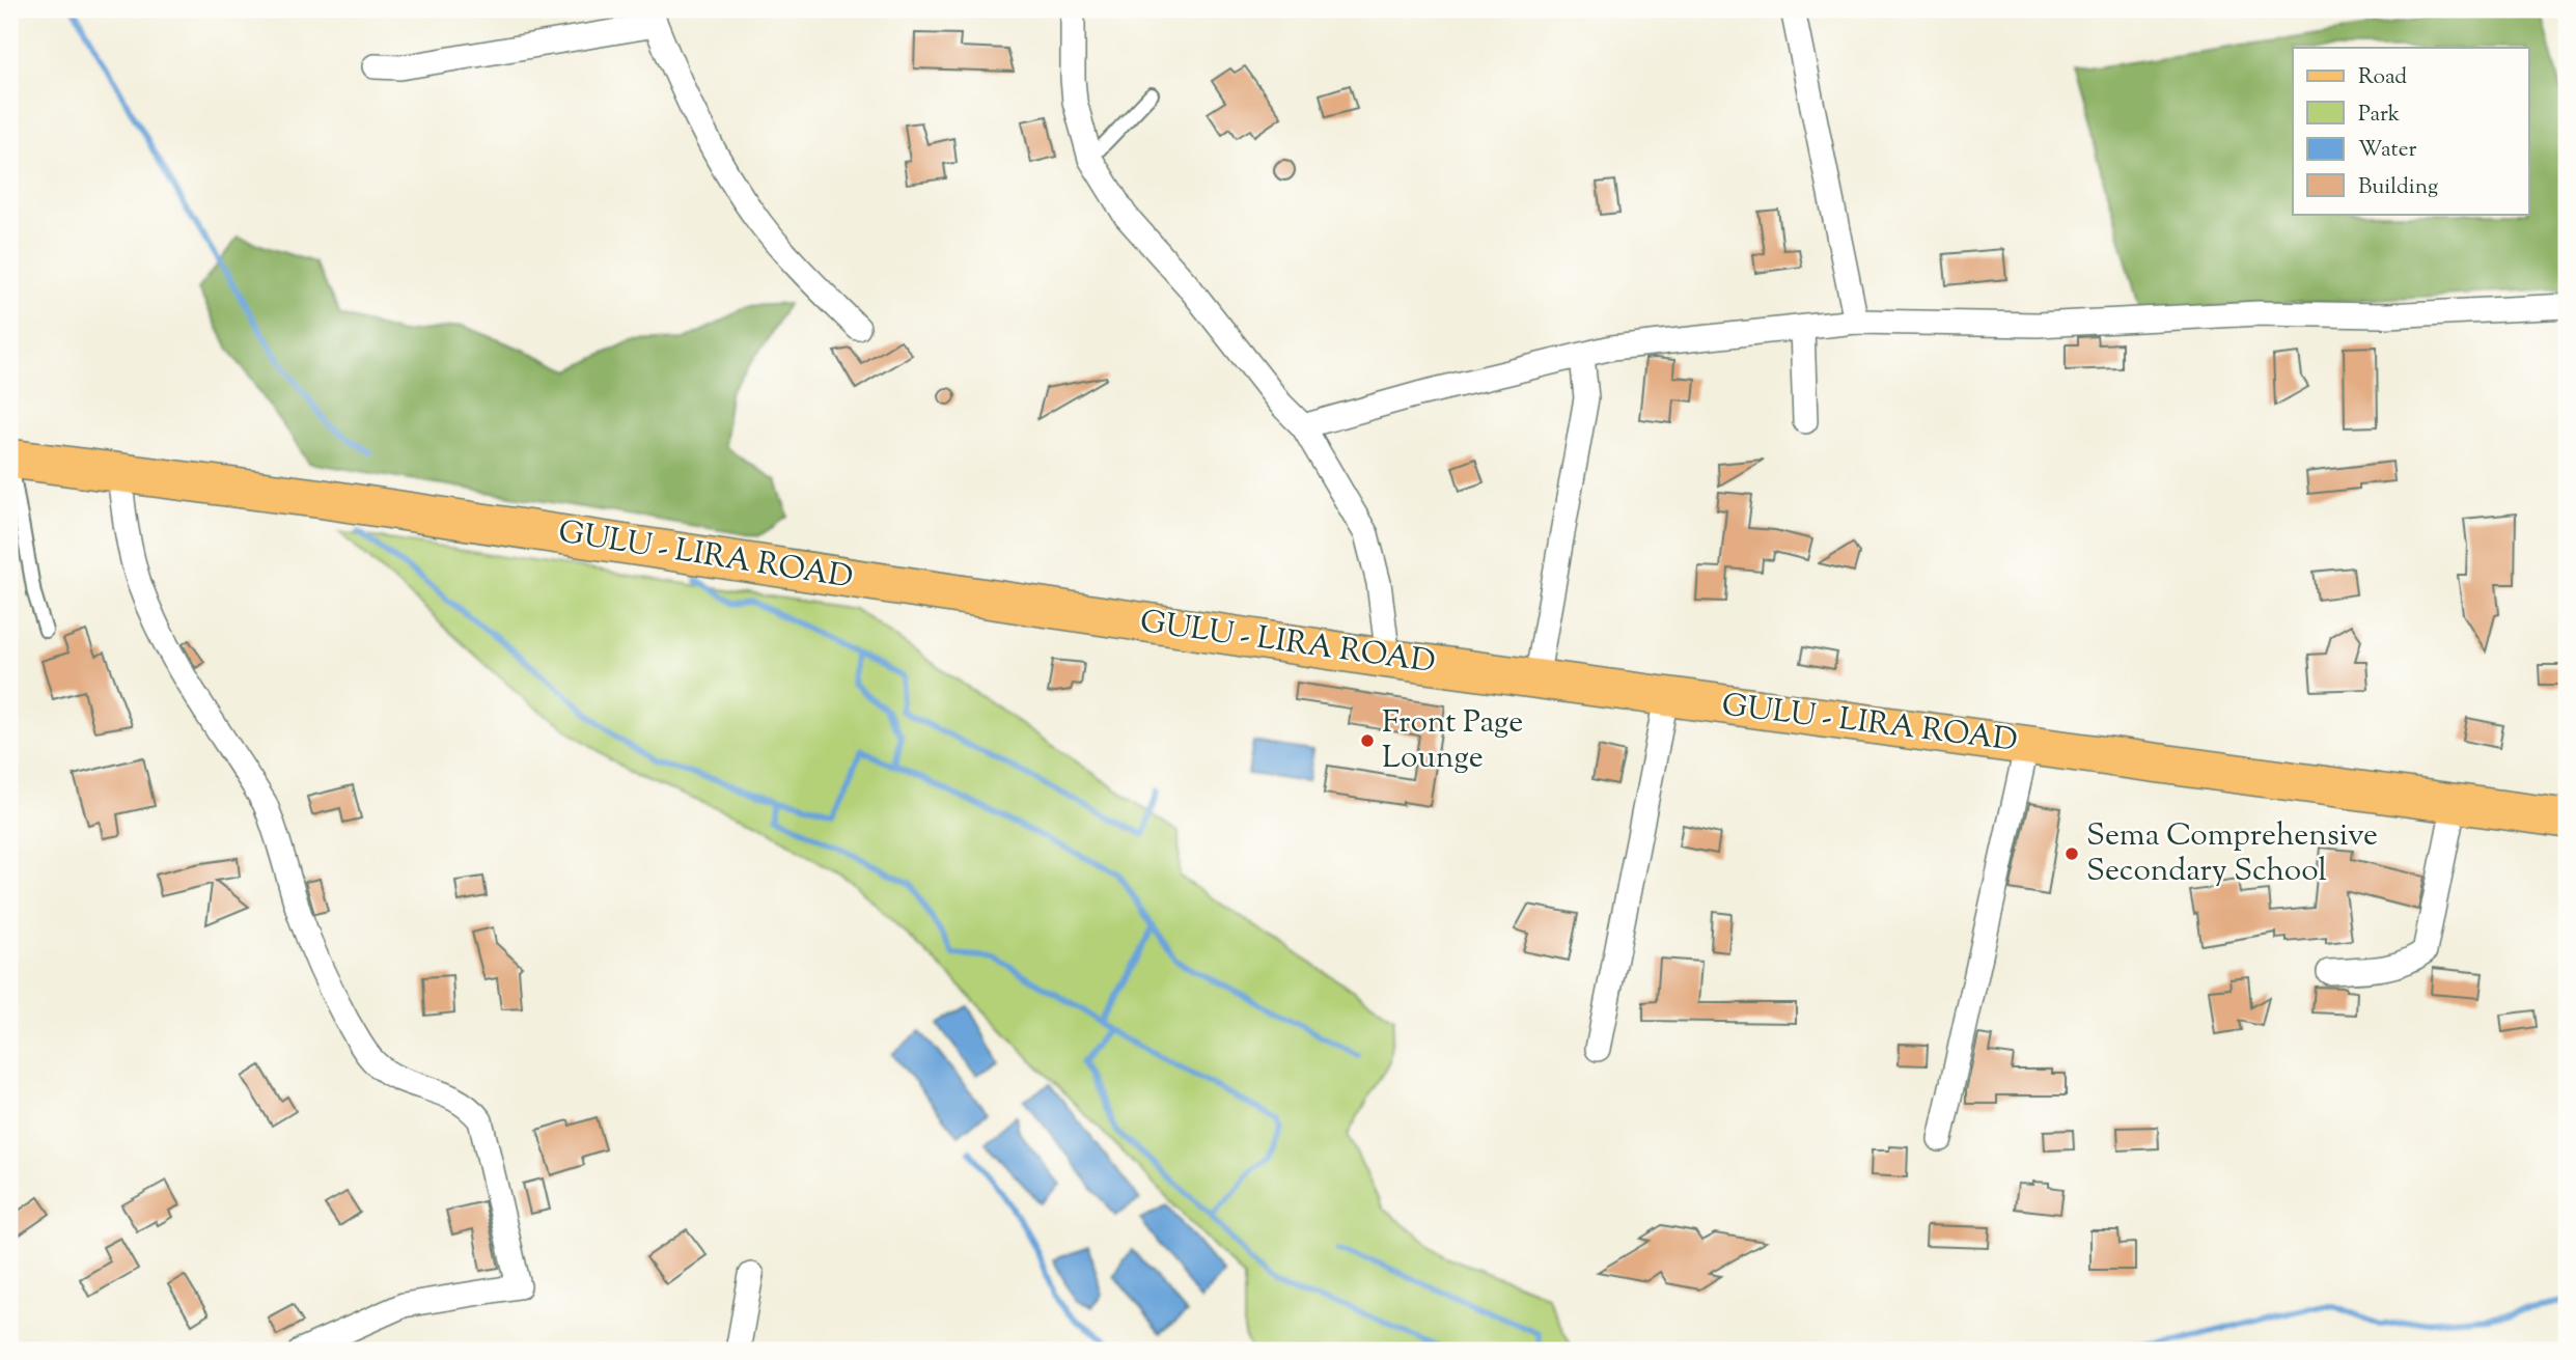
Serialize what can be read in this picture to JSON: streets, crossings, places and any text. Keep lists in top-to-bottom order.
{
  "streets": {
    "main road": ["GULU - LIRA ROAD"]
  },
  "places": ["Front Page Lounge", "Sema Comprehensive Secondary School"],
  "legend": [
    "Road",
    "Park",
    "Water",
    "Building"
  ]
}
